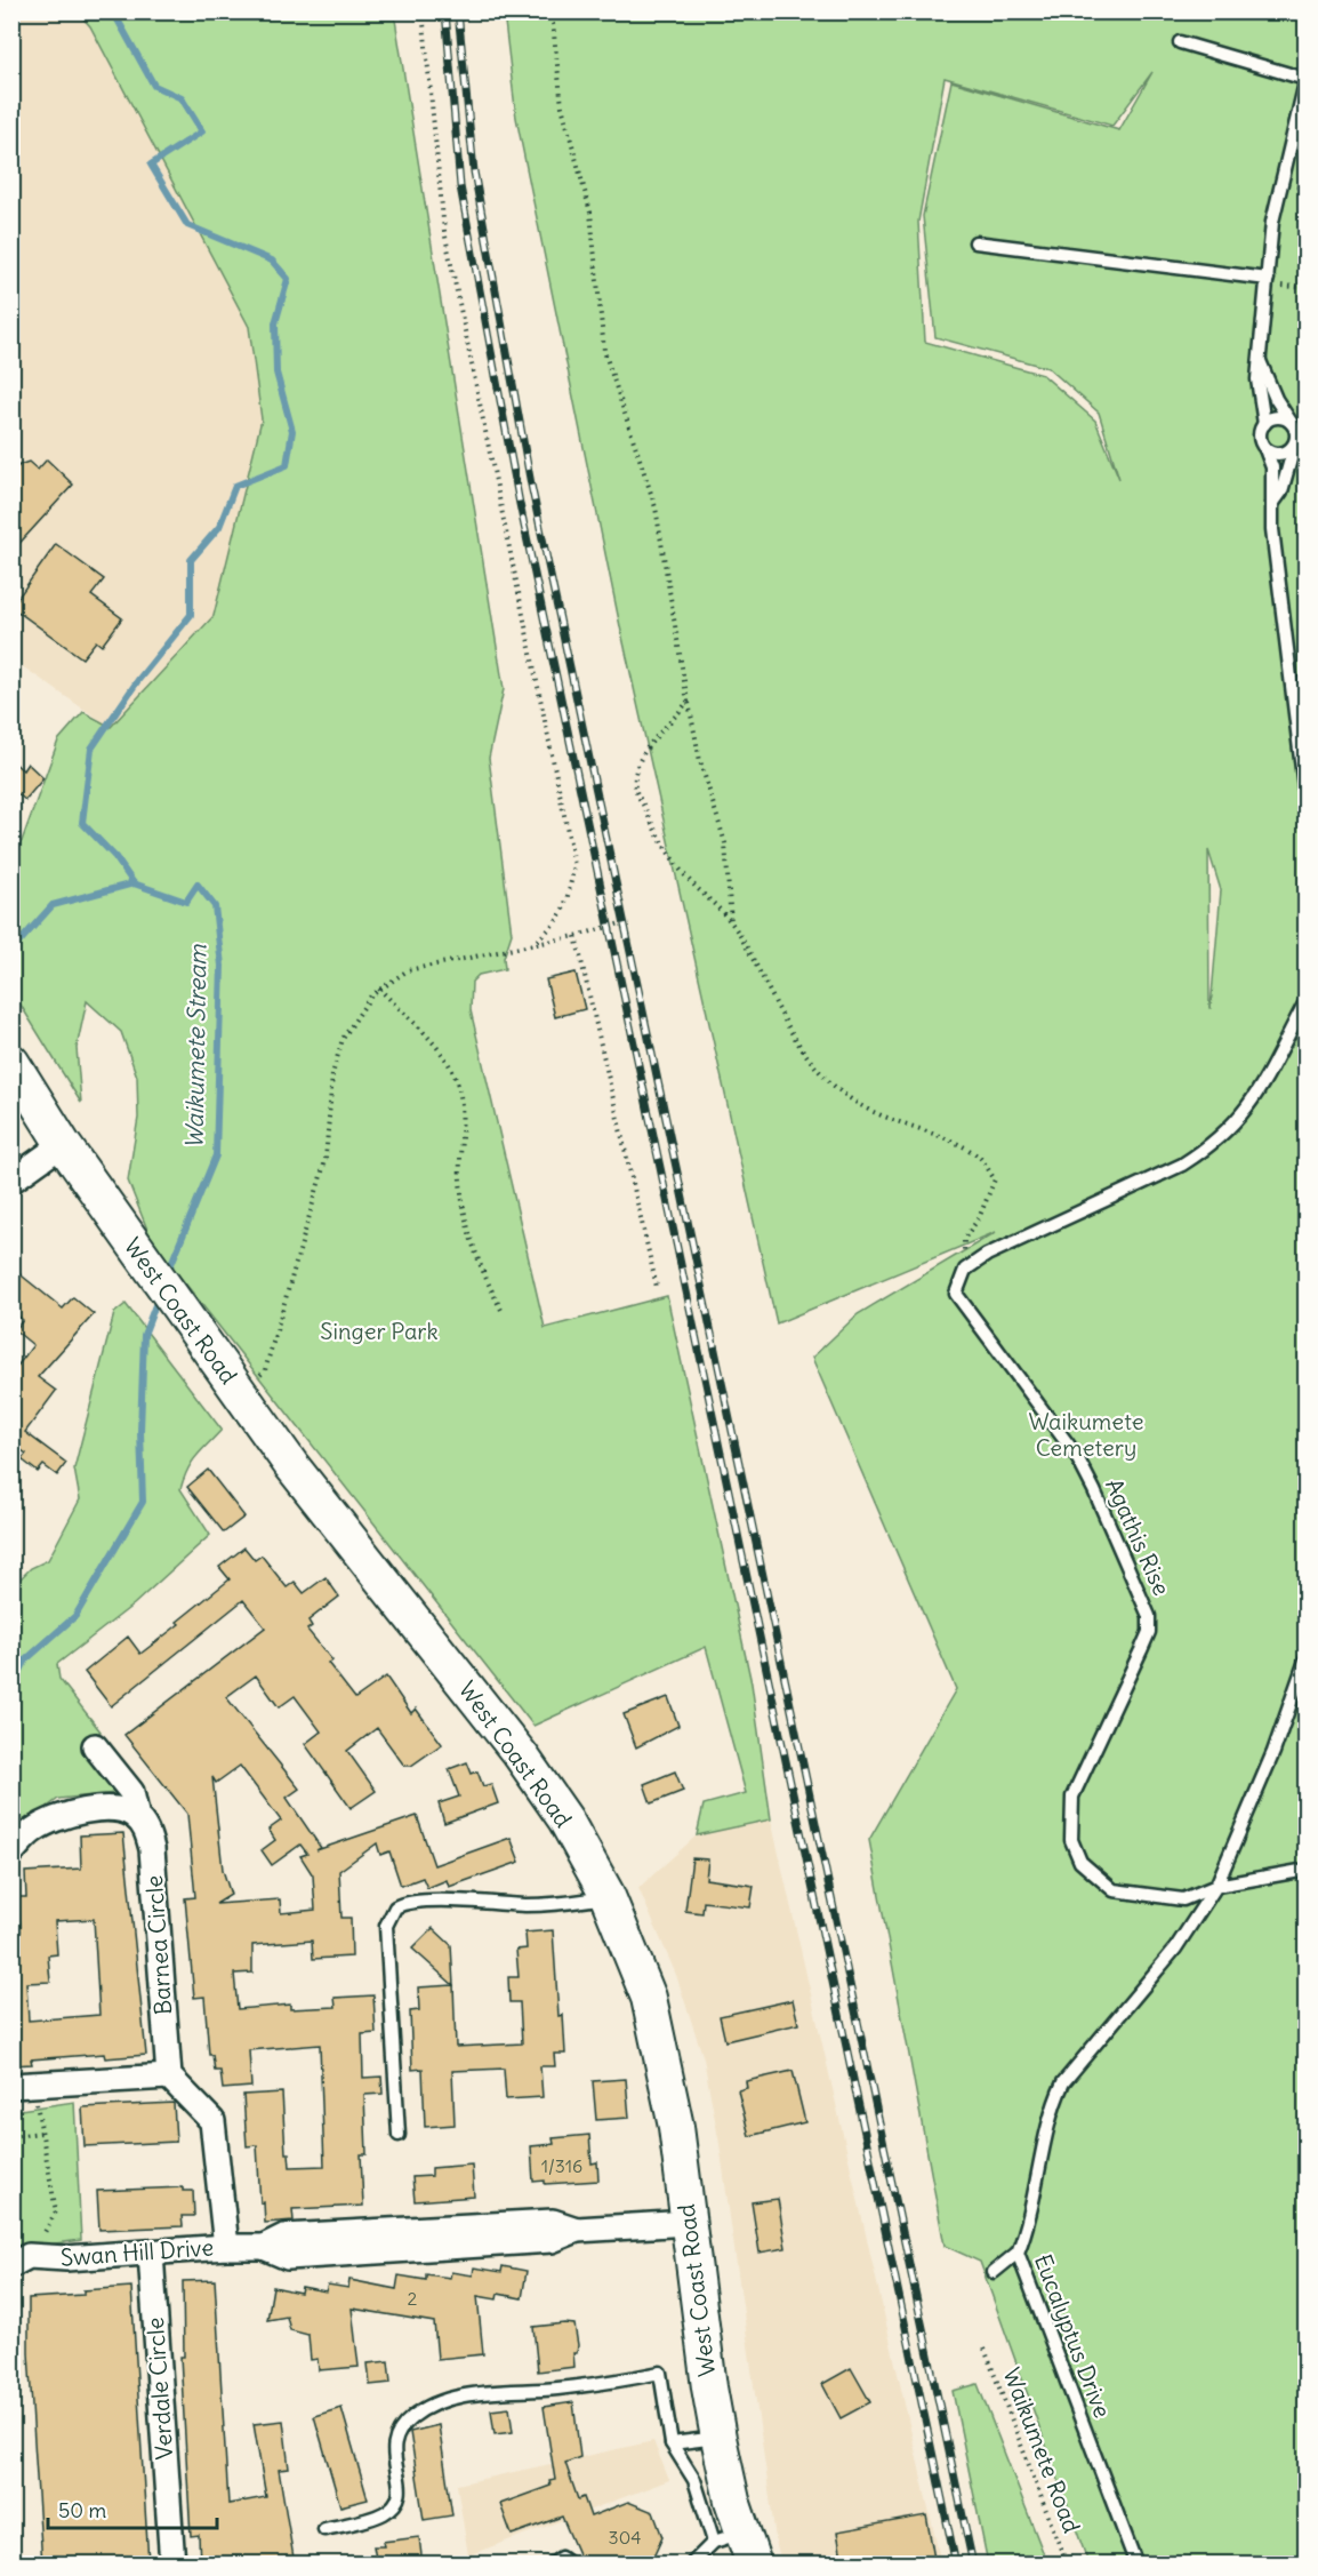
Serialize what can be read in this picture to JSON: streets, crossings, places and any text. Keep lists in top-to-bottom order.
{
  "streets": {
    "main road": ["West Coast Road"],
    "street": ["Barnea Circle", "Swan Hill Drive", "Verdale Circle"],
    "lane": ["Agathis Rise", "Eucalyptus Drive"],
    "path": ["Waikumete Road"]
  },
  "crossings": [
    ["West Coast Road", "Swan Hill Drive"],
    ["Agathis Rise", "Eucalyptus Drive"],
    ["Swan Hill Drive", "Verdale Circle"]
  ],
  "water": ["Waikumete Stream"],
  "parks": ["Singer Park", "Waikumete Cemetery"],
  "house_numbers": ["1/316", "2", "304"],
  "scale_bar": "50 m"
}
